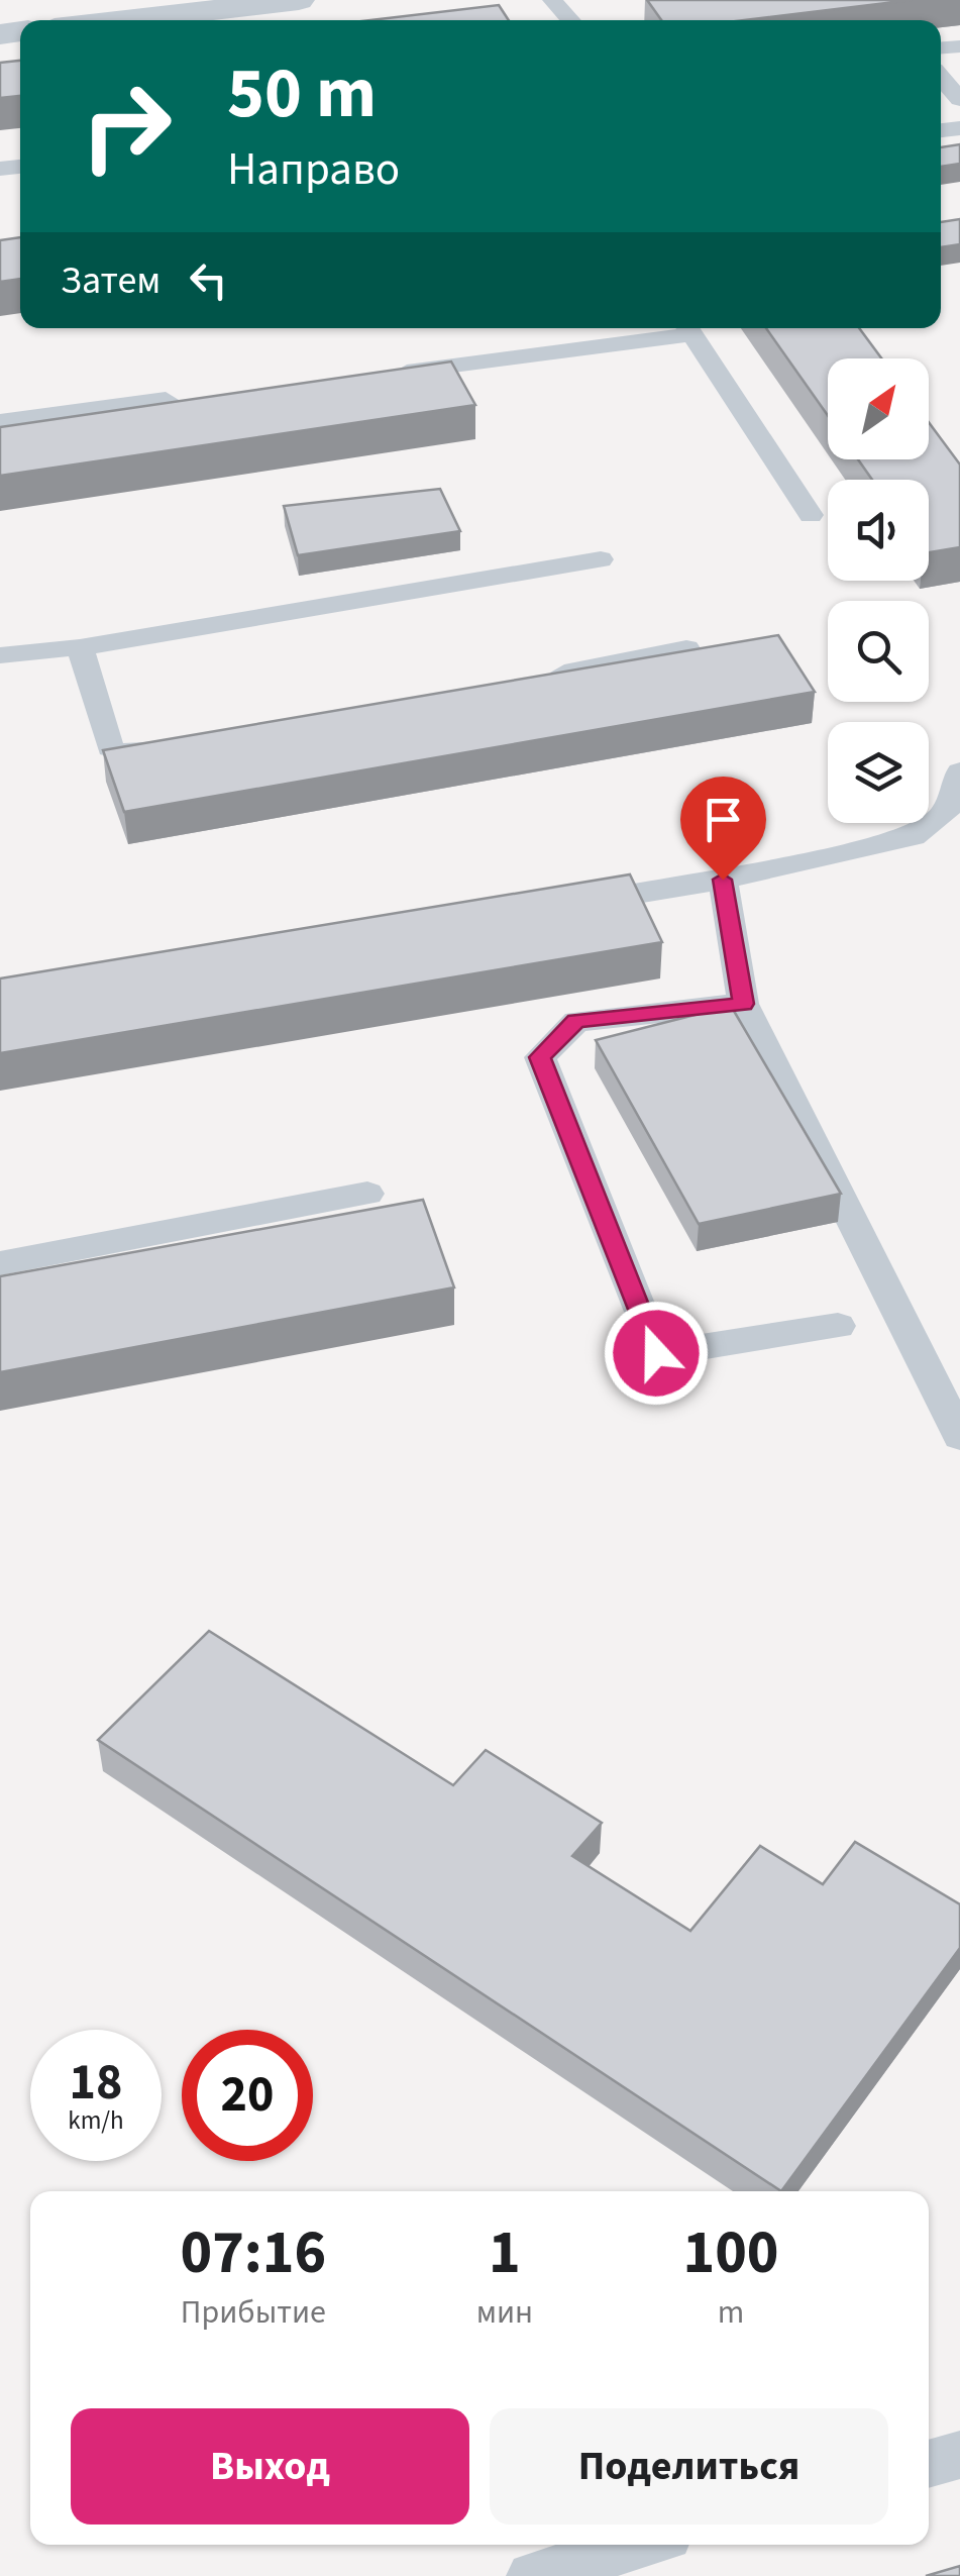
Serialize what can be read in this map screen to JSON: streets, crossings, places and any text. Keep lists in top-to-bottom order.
{
  "north": "top right",
  "page": {
    "turn": ["50 m", "Направо"],
    "then": "Затем",
    "speed": "18 km/h",
    "limit": "20",
    "eta": [
      "07:16",
      "Прибытие",
      "1",
      "мин",
      "100",
      "m"
    ],
    "buttons": ["Выход", "Поделиться"]
  }
}
